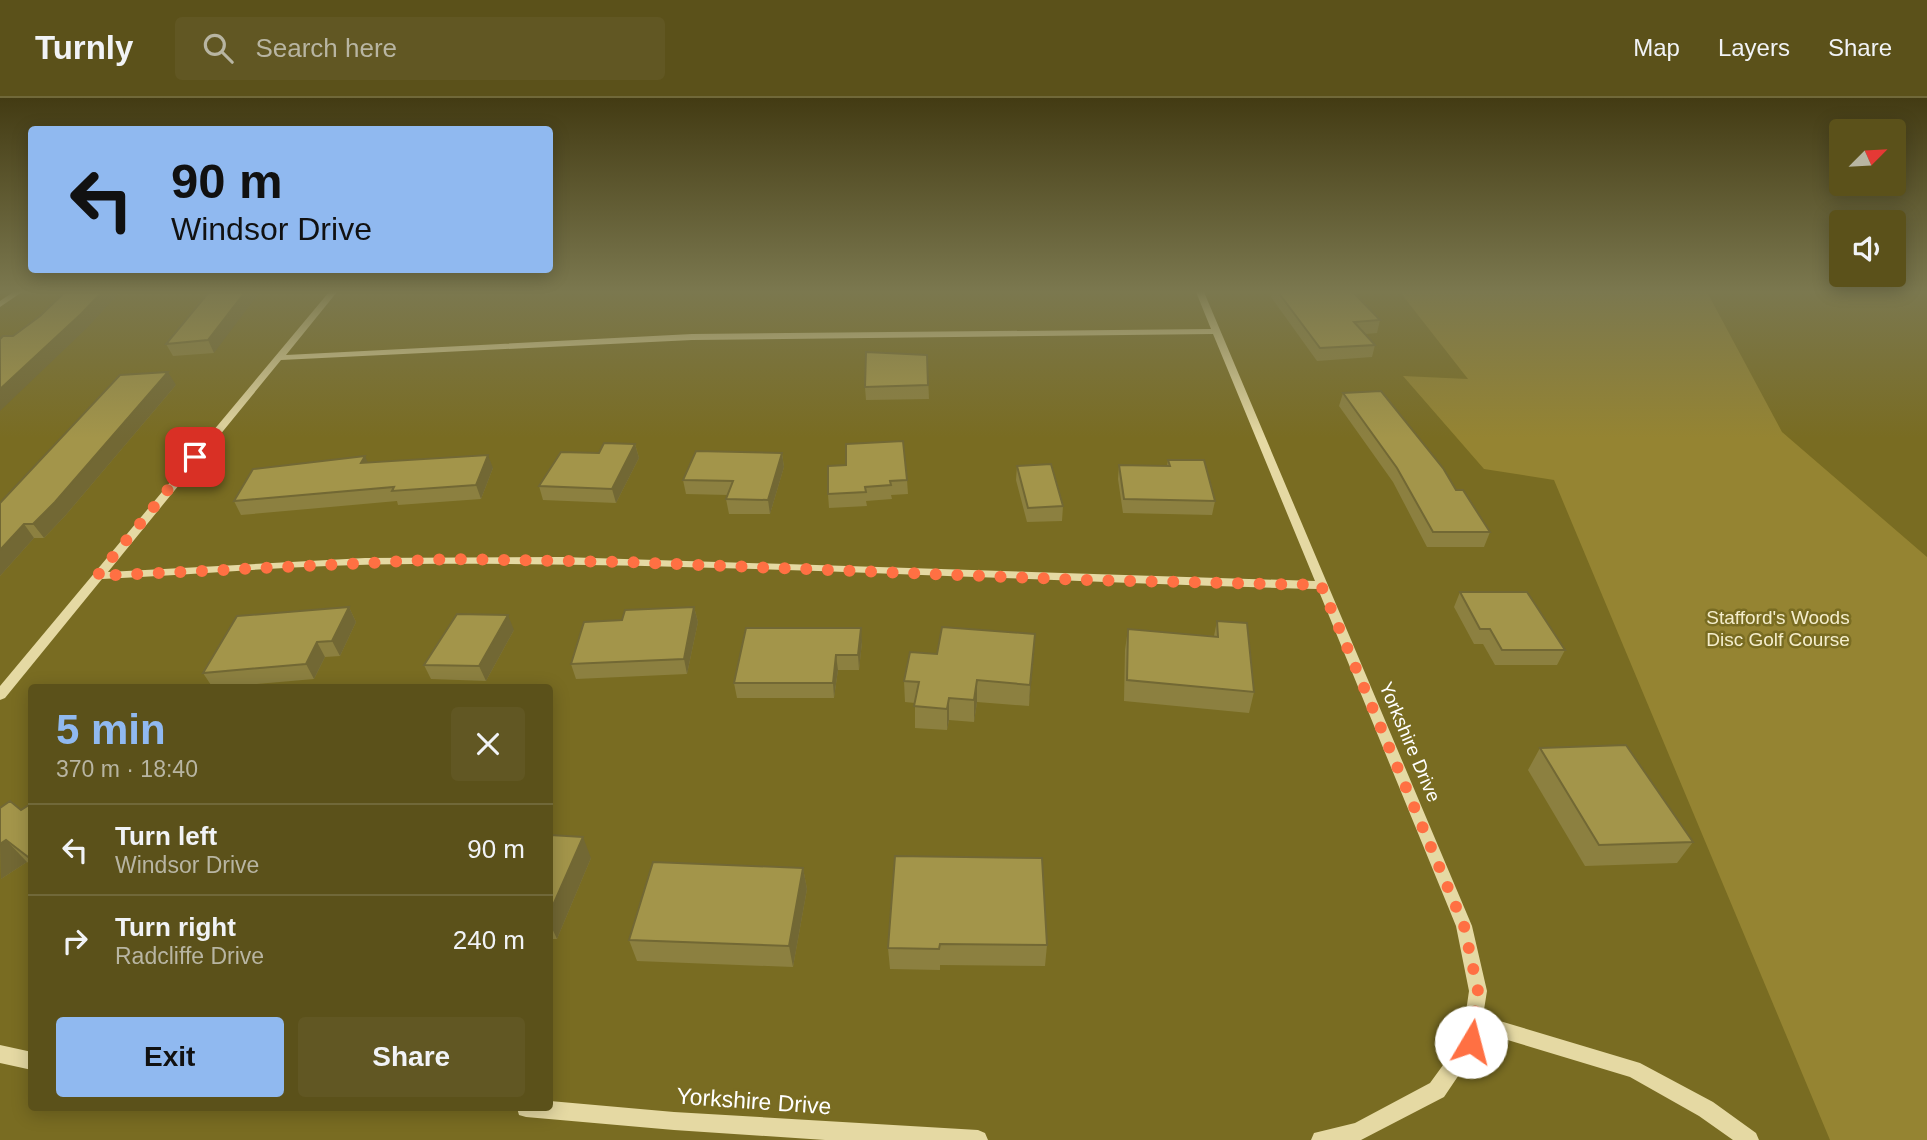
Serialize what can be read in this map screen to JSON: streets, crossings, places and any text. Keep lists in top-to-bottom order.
{
  "streets": {
    "street": ["Yorkshire Drive"]
  },
  "parks": ["Stafford's Woods Disc Golf Course"],
  "north": "top right",
  "page": {
    "header": "Turnly",
    "search": "Search here",
    "nav": ["Map", "Layers", "Share"],
    "turn": ["90 m", "Windsor Drive"],
    "heading": ["5 min", "370 m · 18:40"],
    "list": [
      {
        "name": "Turn left",
        "note": "Windsor Drive",
        "value": "90 m"
      },
      {
        "name": "Turn right",
        "note": "Radcliffe Drive",
        "value": "240 m"
      }
    ],
    "buttons": ["Exit", "Share"]
  }
}
